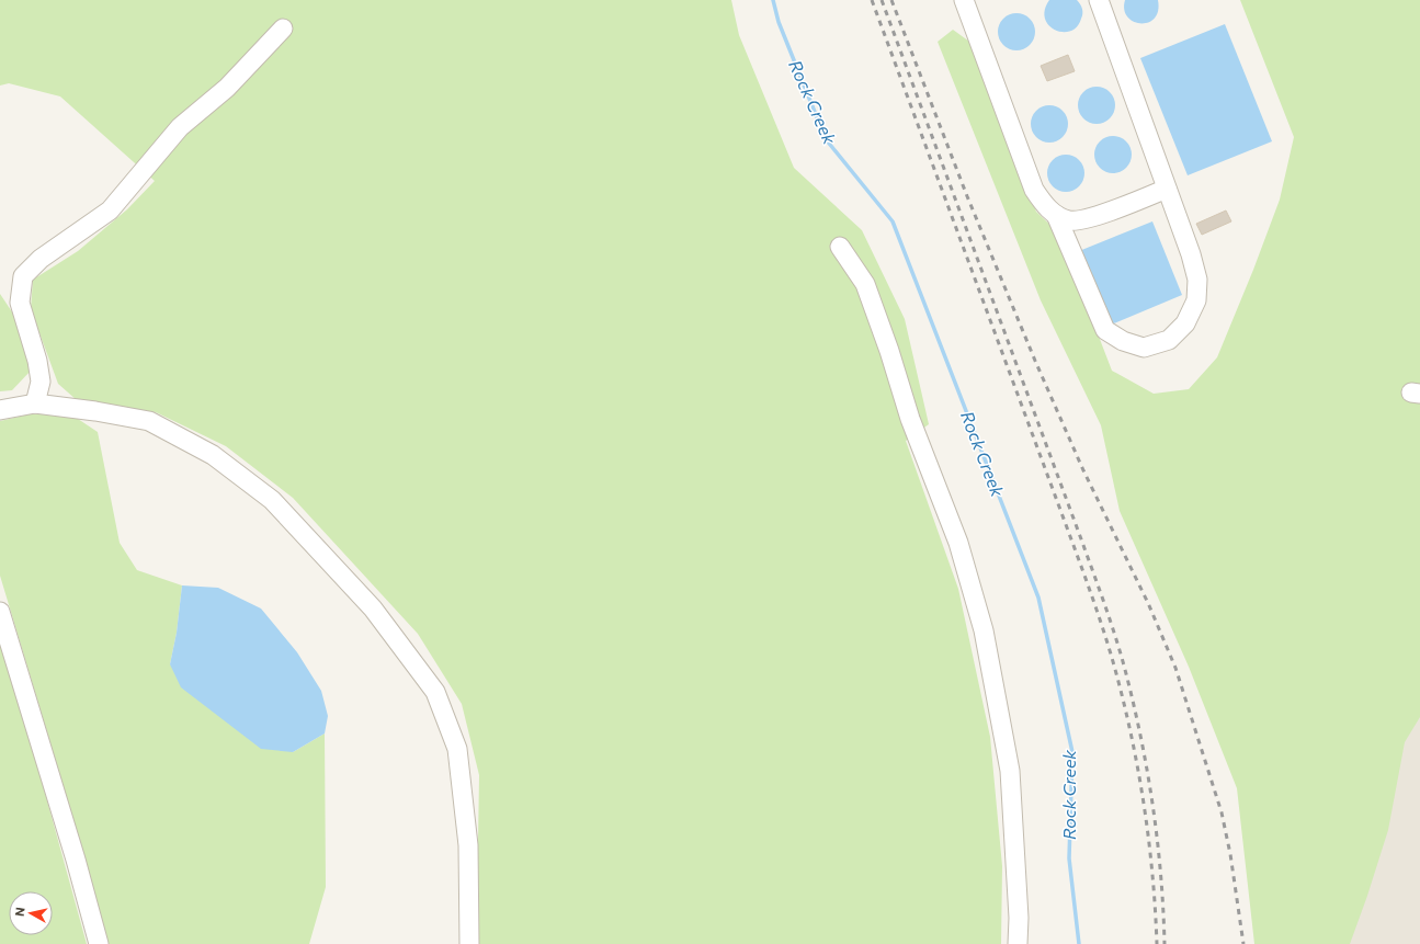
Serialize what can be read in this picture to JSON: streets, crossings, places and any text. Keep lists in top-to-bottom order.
{
  "water": ["Rock Creek"],
  "north": "left"
}
